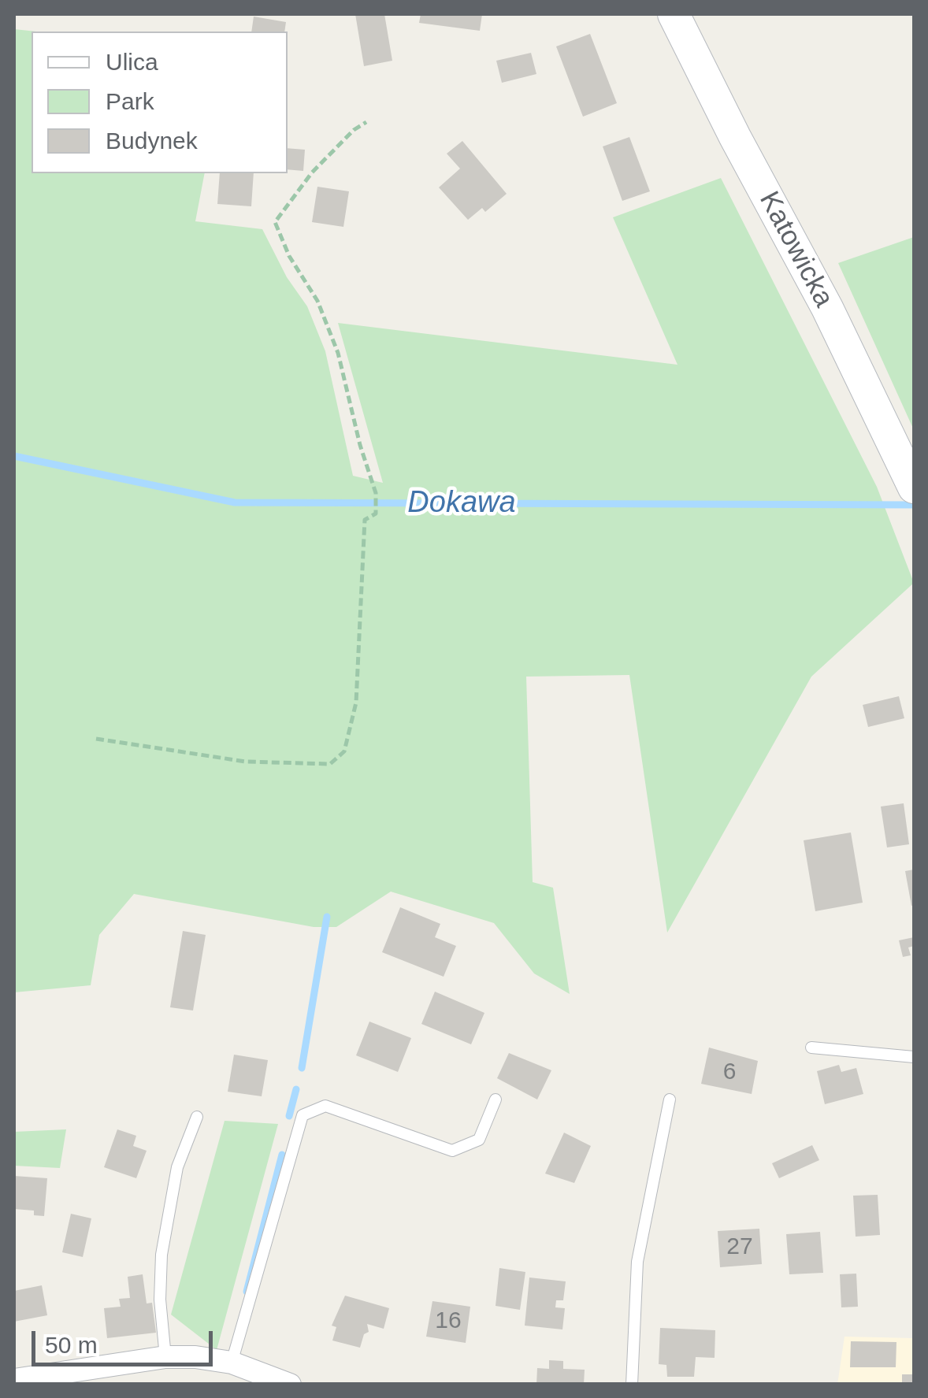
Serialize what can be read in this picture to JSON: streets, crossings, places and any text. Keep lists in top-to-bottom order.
{
  "streets": {
    "street": ["Katowicka"]
  },
  "water": ["Dokawa"],
  "house_numbers": ["6", "27", "16"],
  "legend": ["Ulica", "Park", "Budynek"],
  "scale_bar": "50 m"
}
